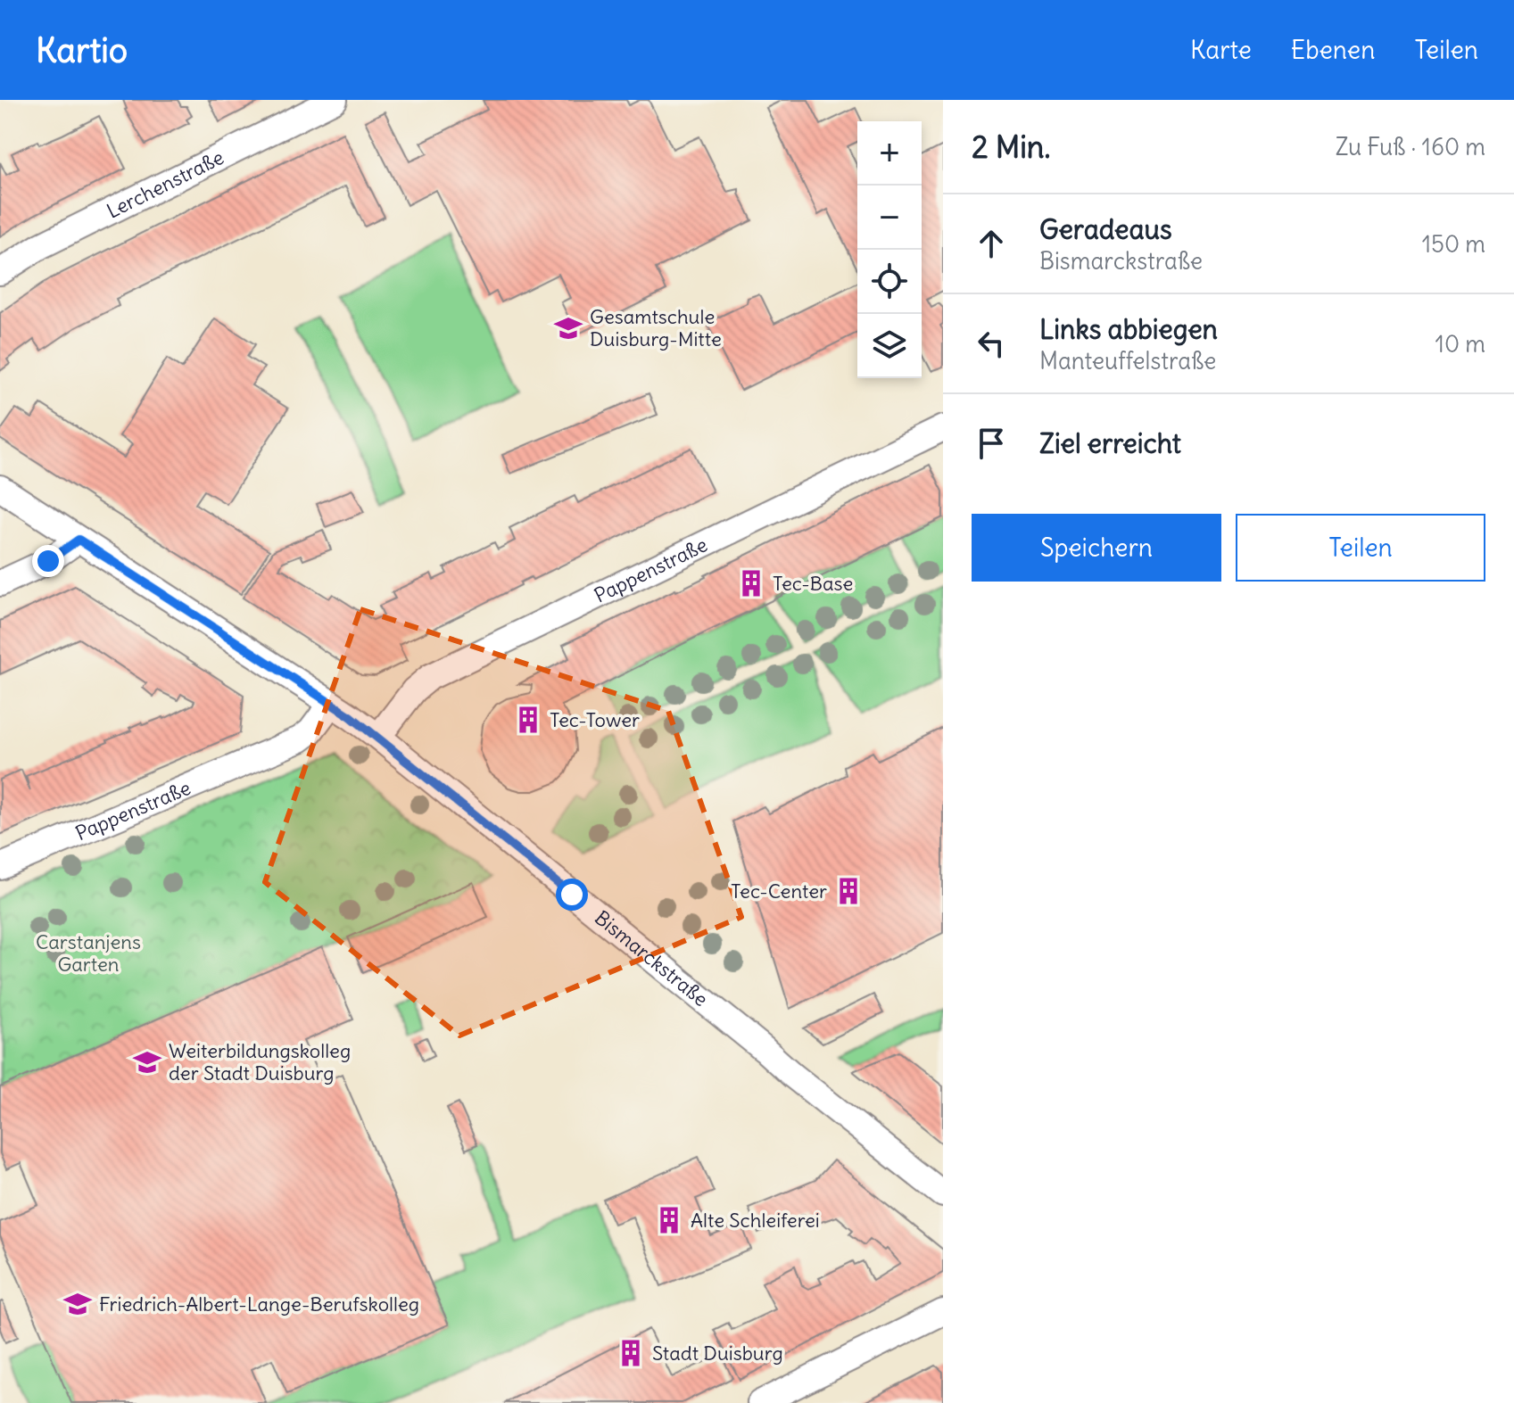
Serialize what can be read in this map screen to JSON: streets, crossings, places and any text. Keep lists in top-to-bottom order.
{
  "streets": {
    "street": ["Lerchenstraße", "Pappenstraße", "Bismarckstraße"]
  },
  "crossings": [
    ["Pappenstraße", "Bismarckstraße"]
  ],
  "parks": ["Carstanjens Garten"],
  "places": {
    "school or university": ["Gesamtschule Duisburg-Mitte", "Weiterbildungskolleg der Stadt Duisburg", "Friedrich-Albert-Lange-Berufskolleg"],
    "building": [
      "Tec-Base",
      "Tec-Tower",
      "Tec-Center",
      "Alte Schleiferei",
      "Stadt Duisburg"
    ]
  },
  "page": {
    "header": "Kartio",
    "nav": ["Karte", "Ebenen", "Teilen"],
    "heading": ["2 Min.", "Zu Fuß · 160 m"],
    "map_buttons": ["+", "−"],
    "list": [
      ["Geradeaus", "Bismarckstraße", "150 m"],
      ["Links abbiegen", "Manteuffelstraße", "10 m"],
      "Ziel erreicht"
    ],
    "buttons": ["Speichern", "Teilen"]
  }
}
